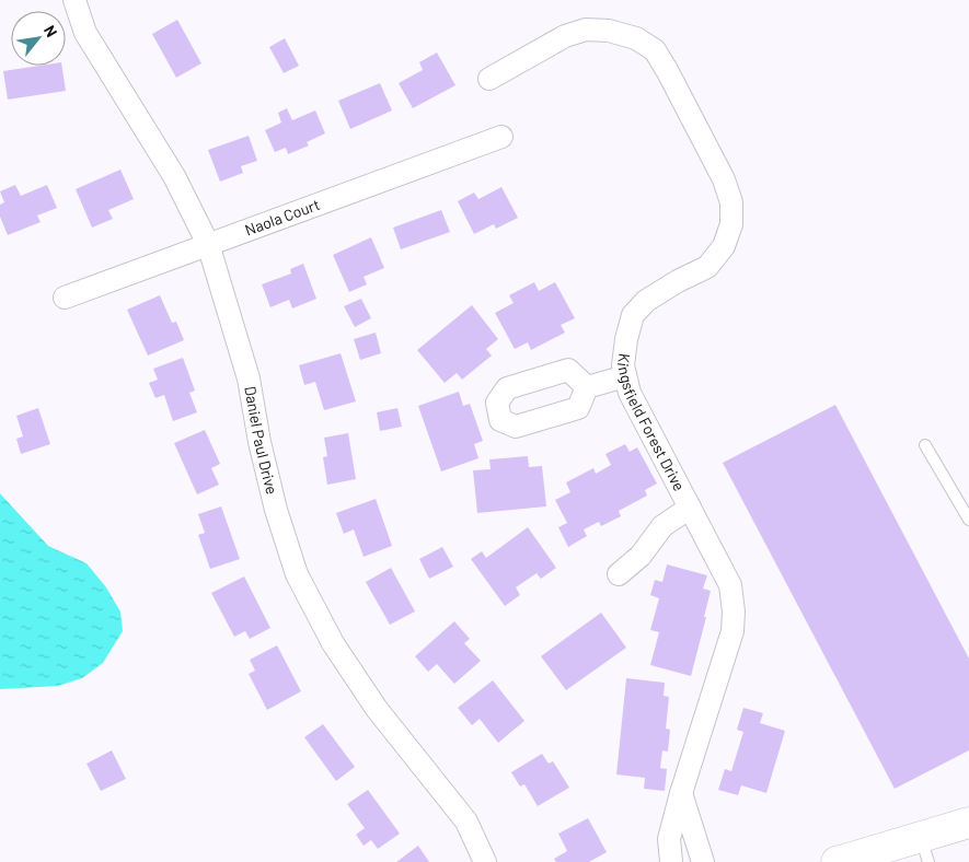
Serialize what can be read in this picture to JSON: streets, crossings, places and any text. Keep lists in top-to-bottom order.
{
  "streets": {
    "street": ["Naola Court", "Kingsfield Forest Drive", "Daniel Paul Drive"]
  },
  "crossings": [
    ["Naola Court", "Daniel Paul Drive"]
  ],
  "north": "top right"
}
